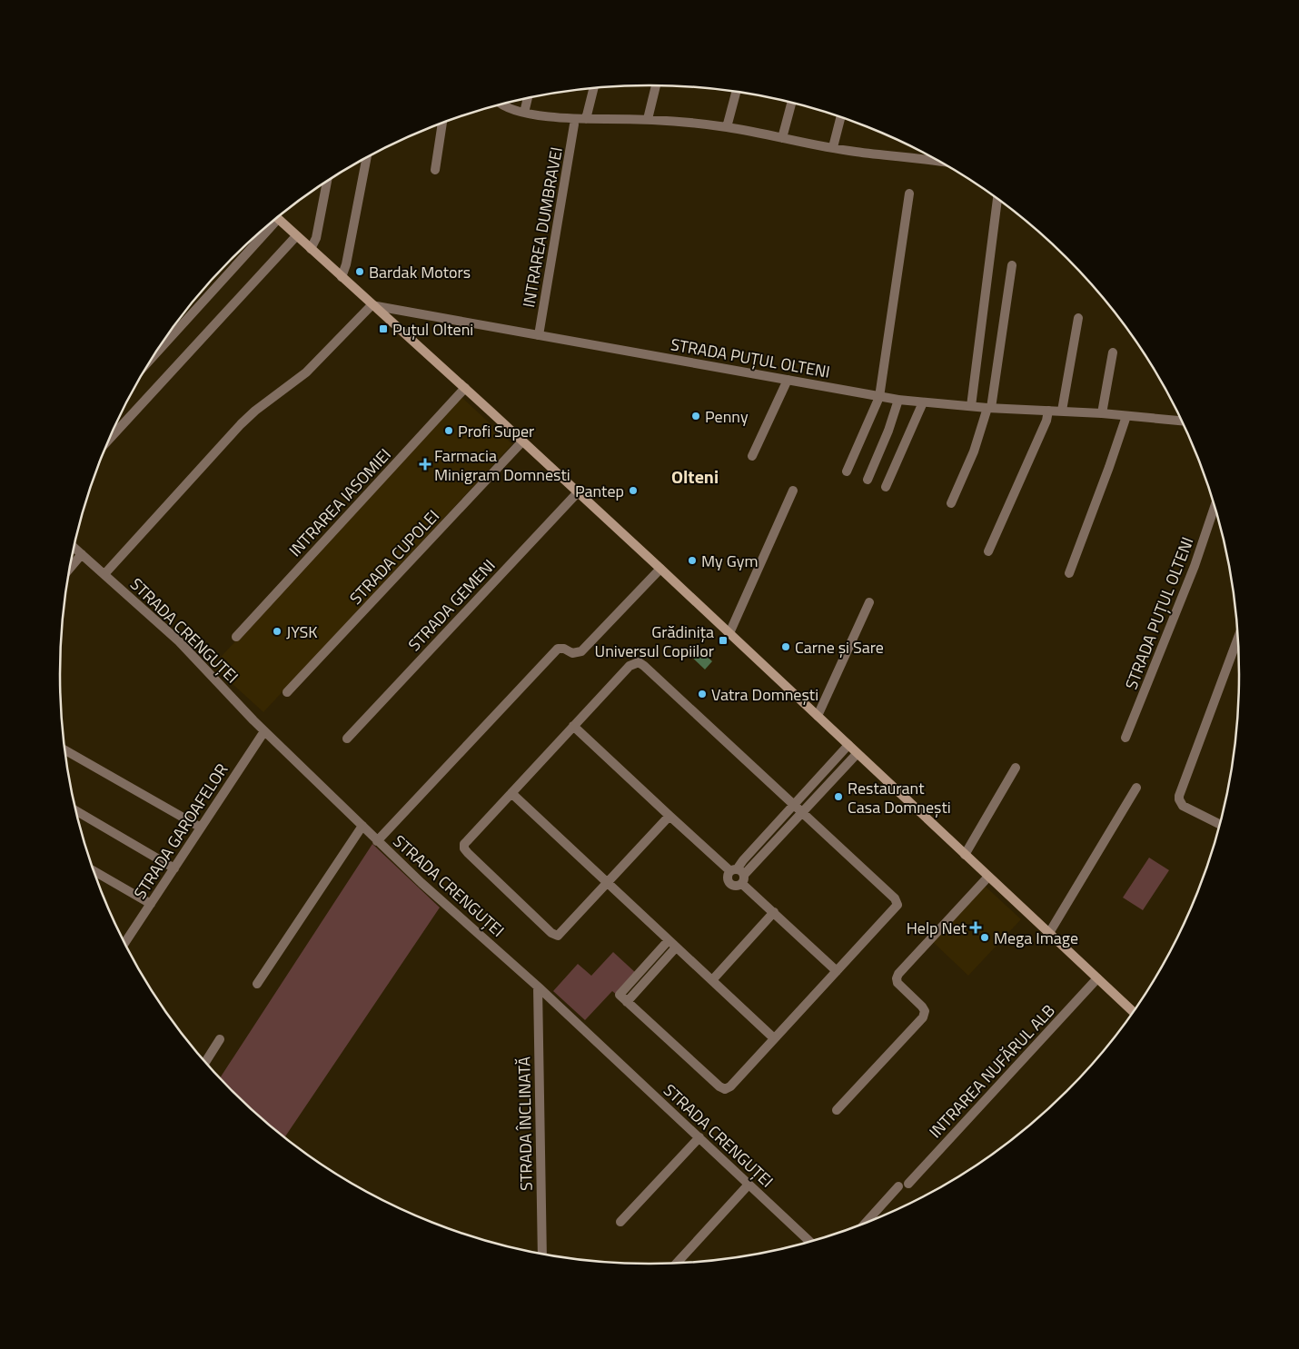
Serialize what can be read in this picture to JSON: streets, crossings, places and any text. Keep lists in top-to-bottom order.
{
  "streets": {
    "street": [
      "INTRAREA DUMBRAVEI",
      "STRADA PUȚUL OLTENI",
      "INTRAREA IASOMIEI",
      "STRADA CUPOLEI",
      "STRADA GEMENI",
      "STRADA CRENGUȚEI",
      "STRADA GAROAFELOR",
      "INTRAREA NUFĂRUL ALB",
      "STRADA ÎNCLINATĂ"
    ]
  },
  "crossings": [
    ["INTRAREA DUMBRAVEI", "STRADA PUȚUL OLTENI"],
    ["STRADA CRENGUȚEI", "STRADA GAROAFELOR"],
    ["STRADA CRENGUȚEI", "STRADA ÎNCLINATĂ"]
  ],
  "districts": ["Olteni"],
  "places": {
    "other": [
      "Bardak Motors",
      "Penny",
      "Profi Super",
      "Pantep",
      "My Gym",
      "JYSK",
      "Carne și Sare",
      "Vatra Domnești",
      "Restaurant Casa Domnești",
      "Mega Image"
    ],
    "transit": ["Puțul Olteni", "Grădinița Universul Copiilor"],
    "health": ["Farmacia Minigram Domnesti", "Help Net"]
  }
}
